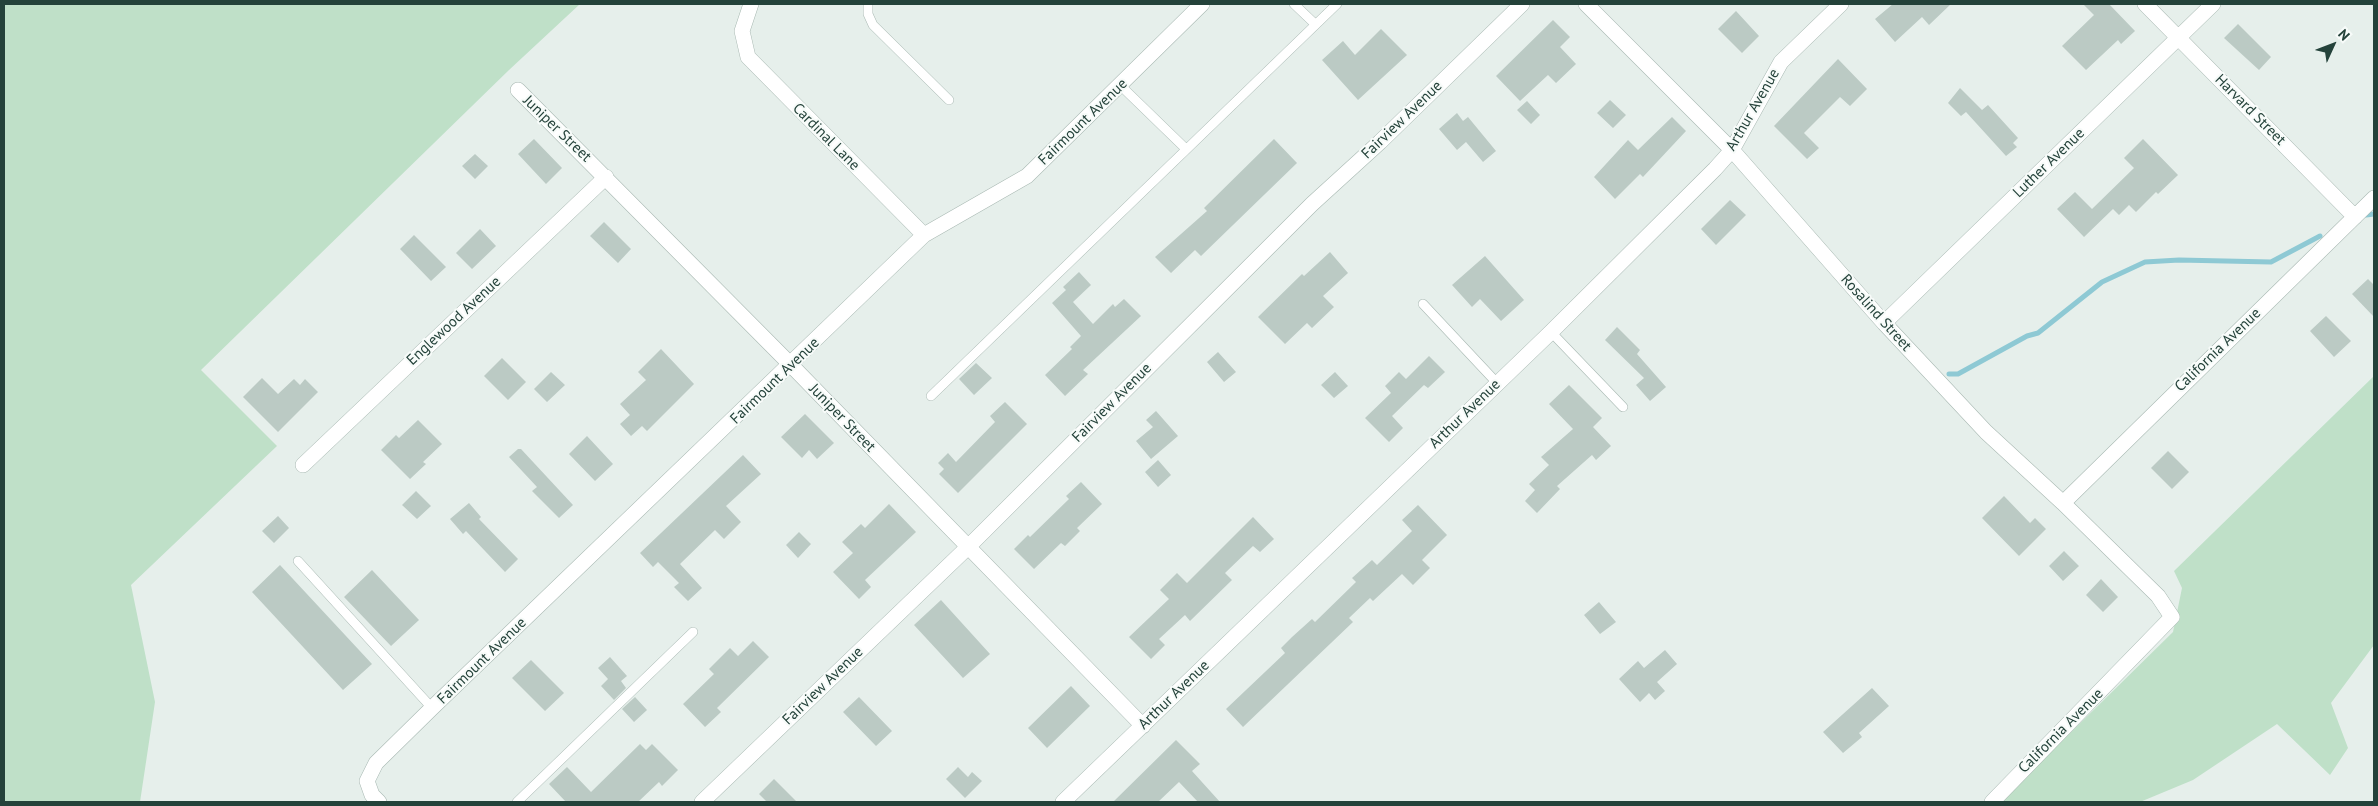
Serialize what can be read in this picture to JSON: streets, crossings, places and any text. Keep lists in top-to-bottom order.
{
  "streets": {
    "street": [
      "Arthur Avenue",
      "Harvard Street",
      "Fairview Avenue",
      "Fairmount Avenue",
      "Juniper Street",
      "Cardinal Lane",
      "Luther Avenue",
      "Rosalind Street",
      "Englewood Avenue",
      "California Avenue"
    ]
  },
  "crossings": [
    ["Arthur Avenue", "Juniper Street"],
    ["Arthur Avenue", "Rosalind Street"],
    ["Harvard Street", "Luther Avenue"],
    ["Harvard Street", "California Avenue"],
    ["Fairview Avenue", "Juniper Street"],
    ["Fairmount Avenue", "Juniper Street"],
    ["Fairmount Avenue", "Cardinal Lane"],
    ["Juniper Street", "Englewood Avenue"],
    ["Luther Avenue", "Rosalind Street"],
    ["Rosalind Street", "California Avenue"]
  ],
  "north": "top right"
}
